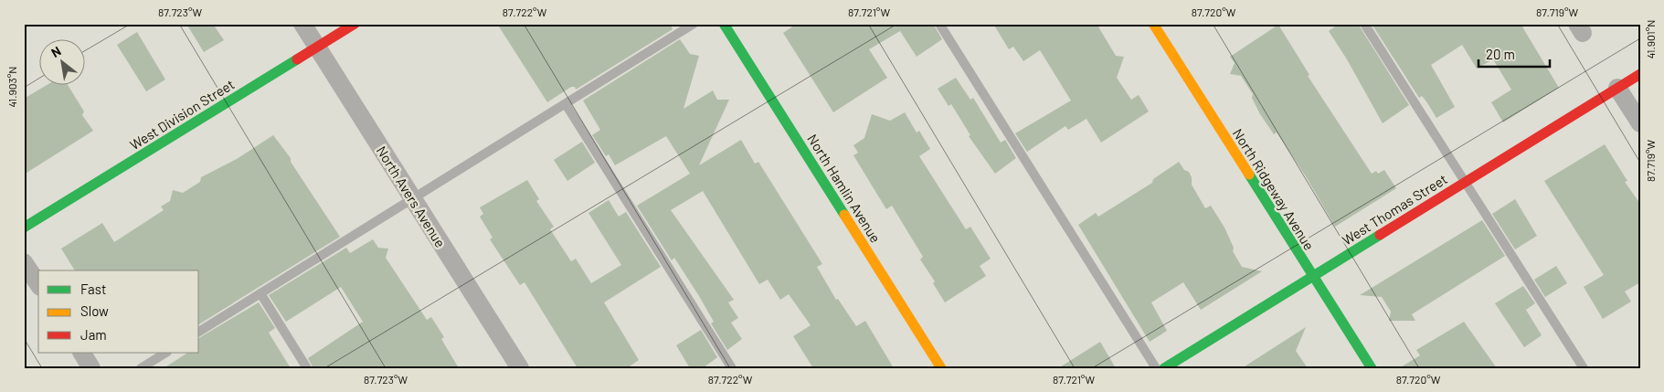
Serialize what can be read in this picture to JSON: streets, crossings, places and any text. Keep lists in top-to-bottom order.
{
  "streets": {
    "street": [
      "West Division Street",
      "North Hamlin Avenue",
      "North Ridgeway Avenue",
      "North Avers Avenue",
      "West Thomas Street"
    ]
  },
  "crossings": [
    ["West Division Street", "North Avers Avenue"],
    ["North Ridgeway Avenue", "West Thomas Street"]
  ],
  "legend": ["Fast", "Slow", "Jam"],
  "scale_bar": "20 m",
  "north": "top left",
  "coordinates": [
    "87.723°W",
    "87.722°W",
    "87.721°W",
    "87.720°W",
    "87.719°W",
    "41.901°N",
    "41.903°N"
  ]
}
